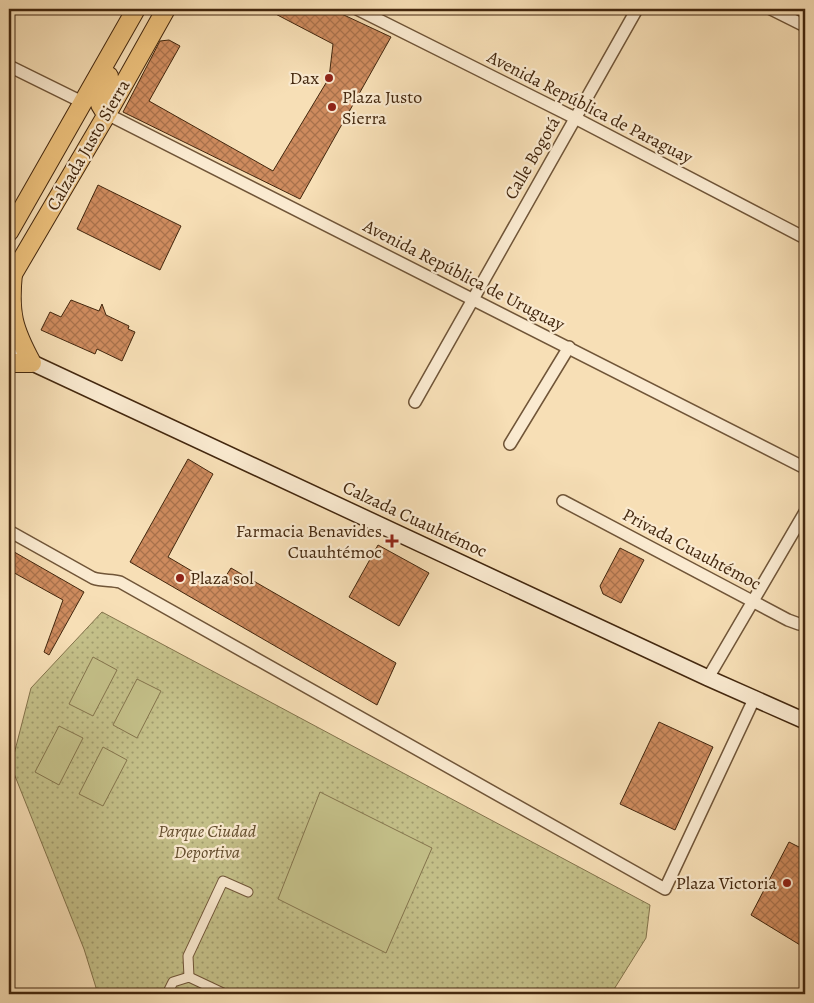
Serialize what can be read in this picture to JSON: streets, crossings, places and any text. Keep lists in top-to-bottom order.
{
  "streets": {
    "main road": ["Calzada Justo Sierra", "Calzada Cuauhtémoc"],
    "street": [
      "Avenida República de Paraguay",
      "Calle Bogotá",
      "Avenida República de Uruguay",
      "Privada Cuauhtémoc"
    ]
  },
  "crossings": [
    ["Avenida República de Paraguay", "Calle Bogotá"],
    ["Calzada Justo Sierra", "Avenida República de Uruguay"],
    ["Calle Bogotá", "Avenida República de Uruguay"]
  ],
  "parks": ["Parque Ciudad Deportiva"],
  "places": {
    "other": [
      "Dax",
      "Plaza Justo Sierra",
      "Plaza sol",
      "Plaza Victoria"
    ],
    "health": ["Farmacia Benavides Cuauhtémoc"]
  }
}
